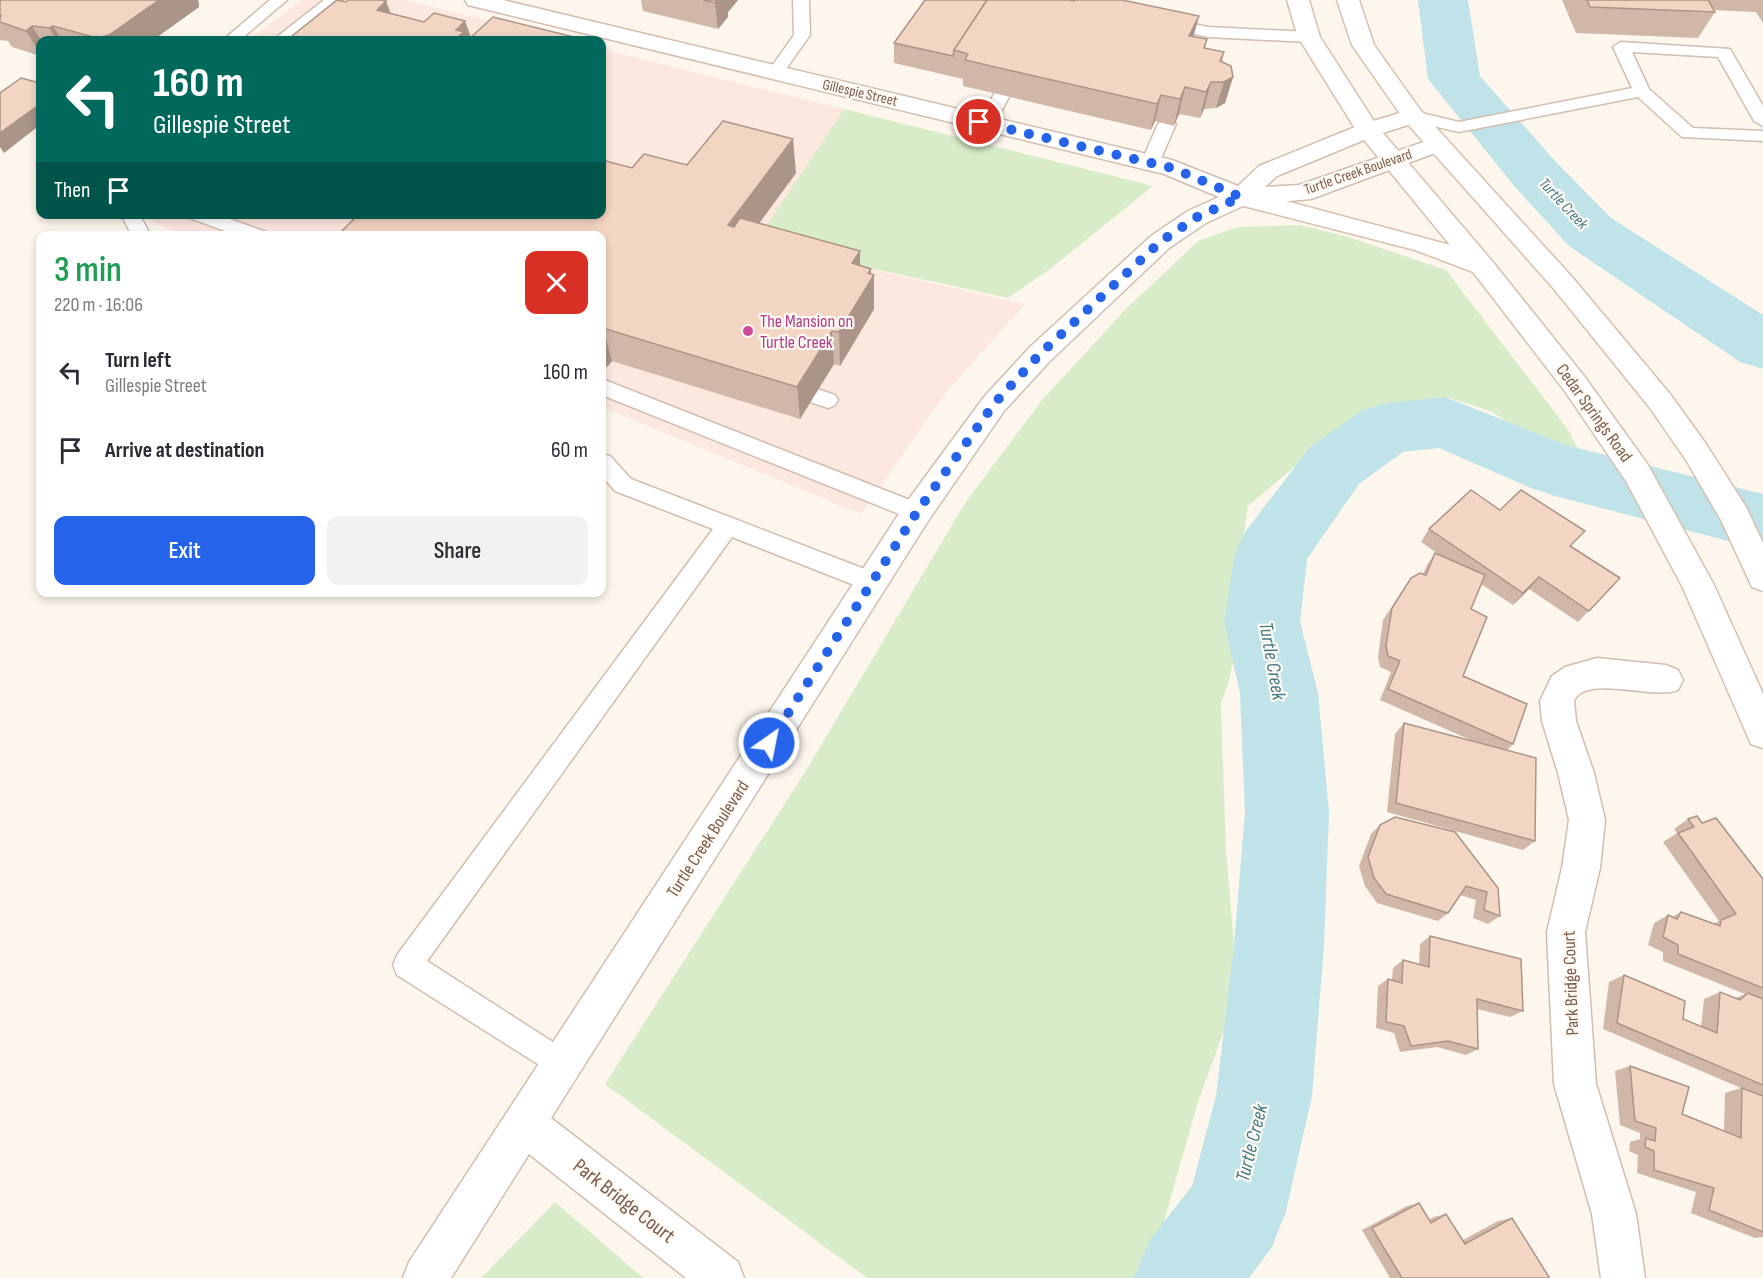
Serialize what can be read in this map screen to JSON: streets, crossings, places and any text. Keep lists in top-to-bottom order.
{
  "streets": {
    "street": [
      "Gillespie Street",
      "Turtle Creek Boulevard",
      "Cedar Springs Road",
      "Park Bridge Court"
    ]
  },
  "crossings": [
    ["Gillespie Street", "Turtle Creek Boulevard"],
    ["Gillespie Street", "Cedar Springs Road"],
    ["Turtle Creek Boulevard", "Cedar Springs Road"],
    ["Turtle Creek Boulevard", "Park Bridge Court"]
  ],
  "water": ["Turtle Creek"],
  "places": ["The Mansion on Turtle Creek"],
  "page": {
    "turn": ["160 m", "Gillespie Street"],
    "then": "Then",
    "heading": ["3 min", "220 m · 16:06"],
    "list": [
      {
        "name": "Turn left",
        "note": "Gillespie Street",
        "value": "160 m"
      },
      {
        "name": "Arrive at destination",
        "value": "60 m"
      }
    ],
    "buttons": ["Exit", "Share"]
  }
}
